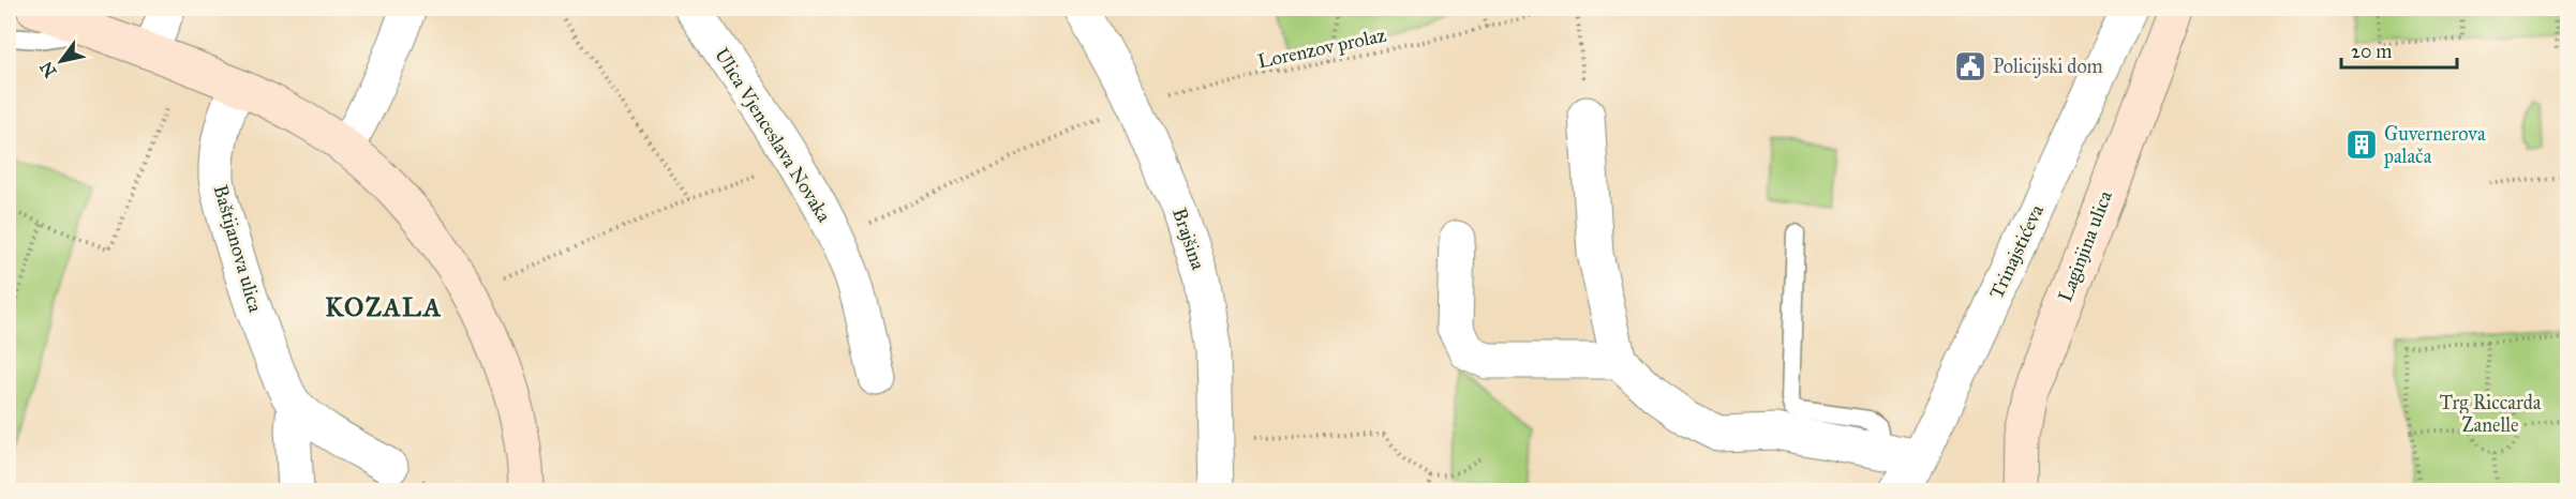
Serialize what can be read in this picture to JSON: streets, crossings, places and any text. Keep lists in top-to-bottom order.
{
  "streets": {
    "main road": ["Laginjina ulica"],
    "street": [
      "Ulica Vjenceslava Novaka",
      "Brajšina",
      "Baštijanova ulica",
      "Trinajstićeva"
    ],
    "path": ["Lorenzov prolaz"]
  },
  "districts": ["KOZALA"],
  "parks": ["Trg Riccarda Zanelle"],
  "places": {
    "public building": ["Policijski dom"],
    "building": ["Guvernerova palača"]
  },
  "scale_bar": "20 m",
  "north": "bottom left"
}
